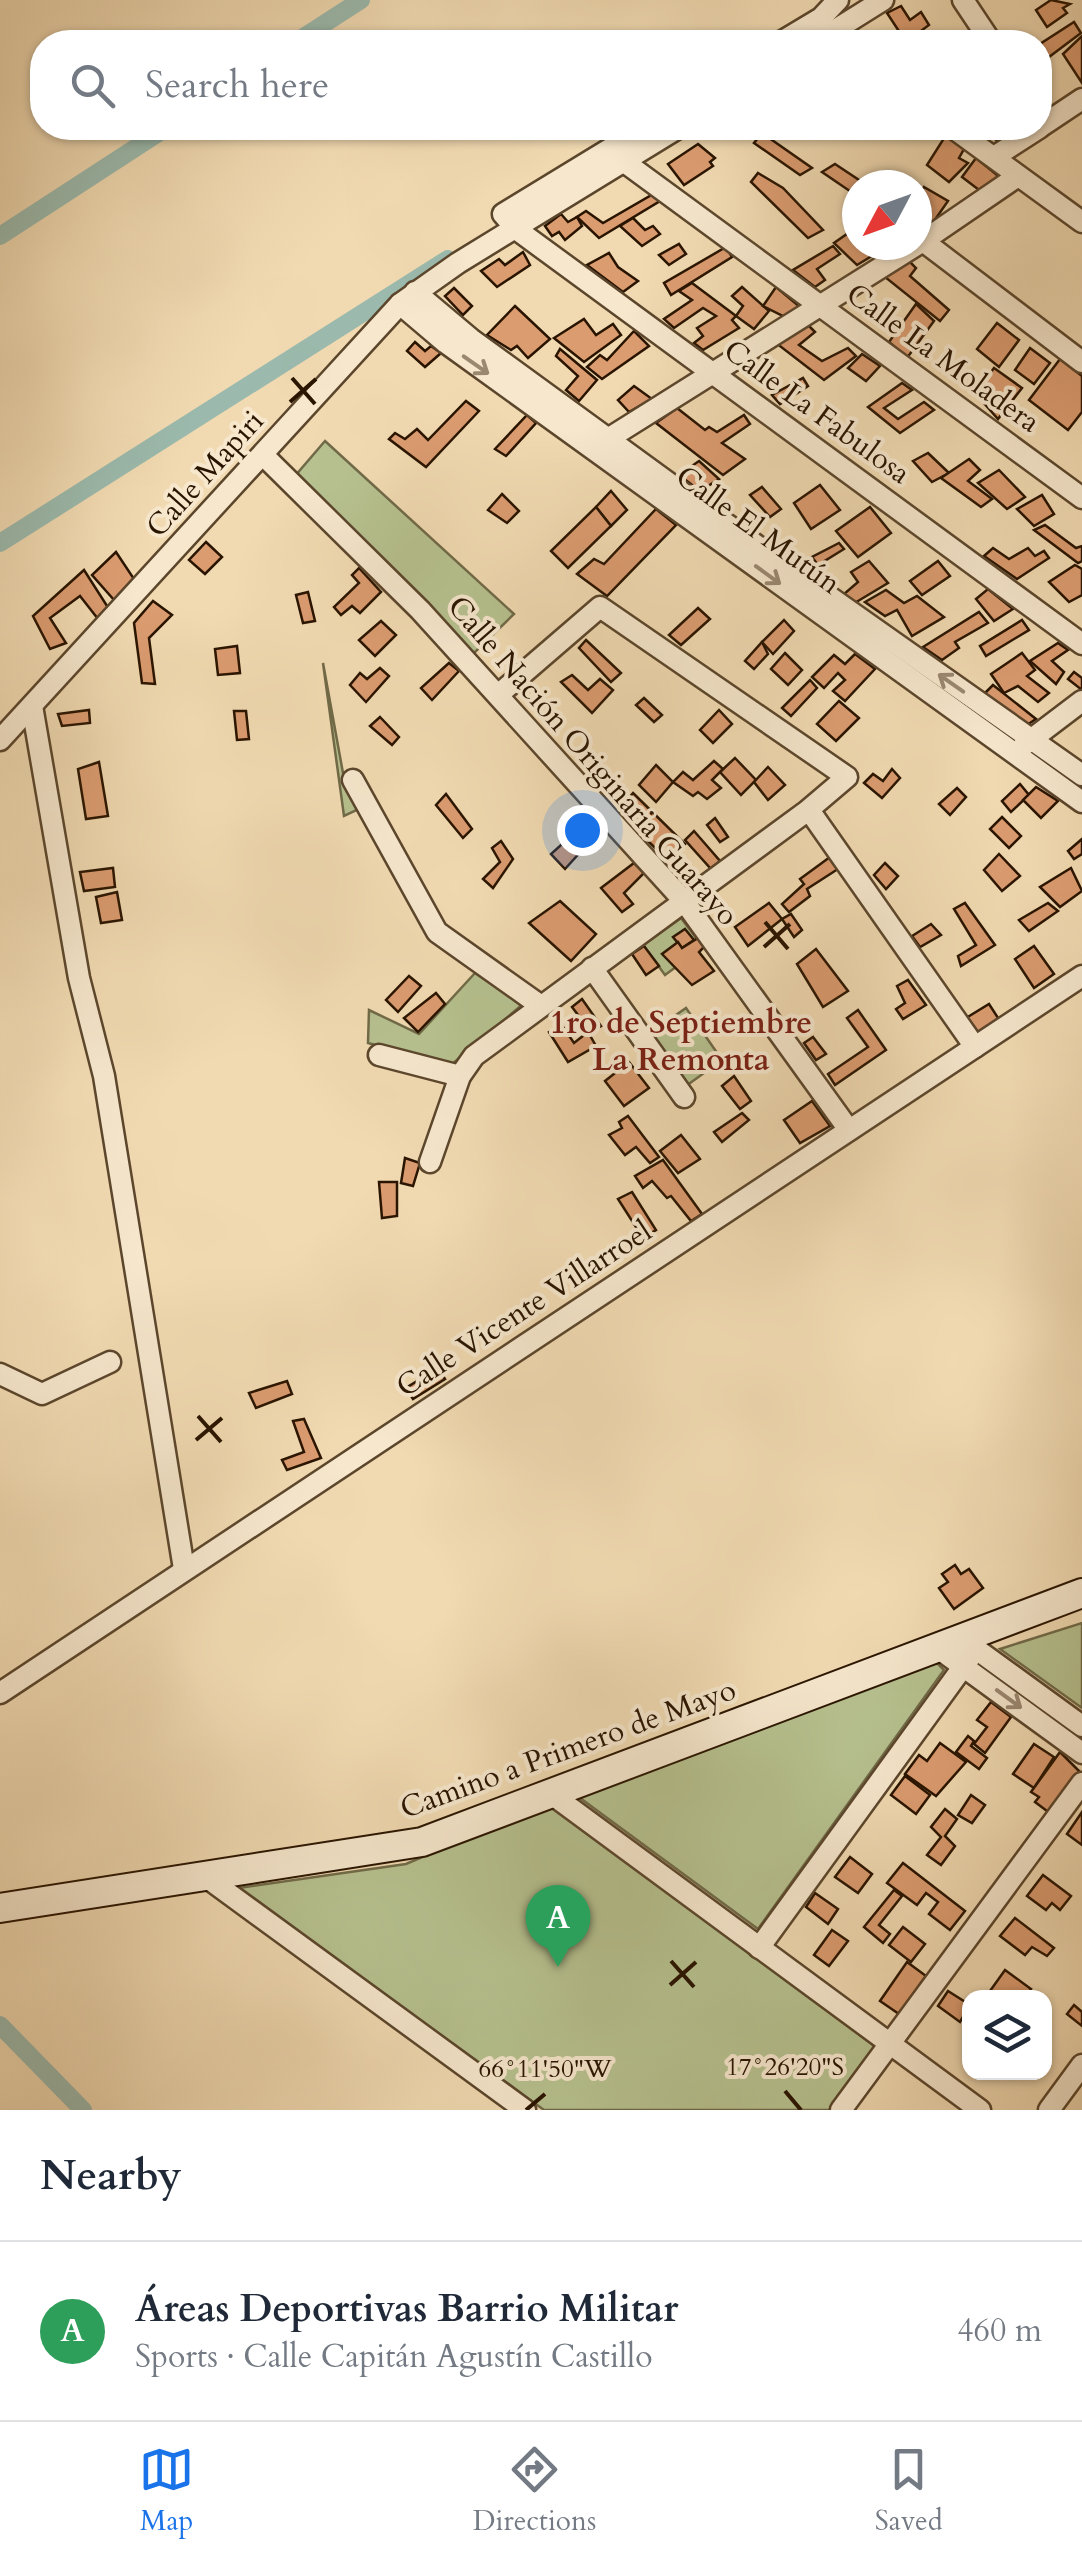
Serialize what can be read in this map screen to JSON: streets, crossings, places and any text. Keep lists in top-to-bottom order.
{
  "streets": {
    "main road": ["Camino a Primero de Mayo"],
    "street": [
      "Calle La Moladera",
      "Calle La Fabulosa",
      "Calle Mapiri",
      "Calle El Mutún",
      "Calle Nación Originaria Guarayo",
      "Calle Vicente Villarroel"
    ]
  },
  "crossings": [
    ["Calle La Moladera", "Calle Mapiri"],
    ["Calle La Fabulosa", "Calle Mapiri"],
    ["Calle Mapiri", "Calle El Mutún"],
    ["Calle Mapiri", "Calle Nación Originaria Guarayo"],
    ["Calle Nación Originaria Guarayo", "Calle Vicente Villarroel"]
  ],
  "districts": ["1ro de Septiembre La Remonta"],
  "north": "bottom left",
  "page": {
    "search": "Search here",
    "pins": "A",
    "heading": "Nearby",
    "list": [
      {
        "mark": "A",
        "name": "Áreas Deportivas Barrio Militar",
        "note": "Sports · Calle Capitán Agustín Castillo",
        "value": "460 m"
      }
    ],
    "nav": ["Map", "Directions", "Saved"]
  },
  "coordinates": ["17°26'20\"S", "66°11'50\"W"]
}
